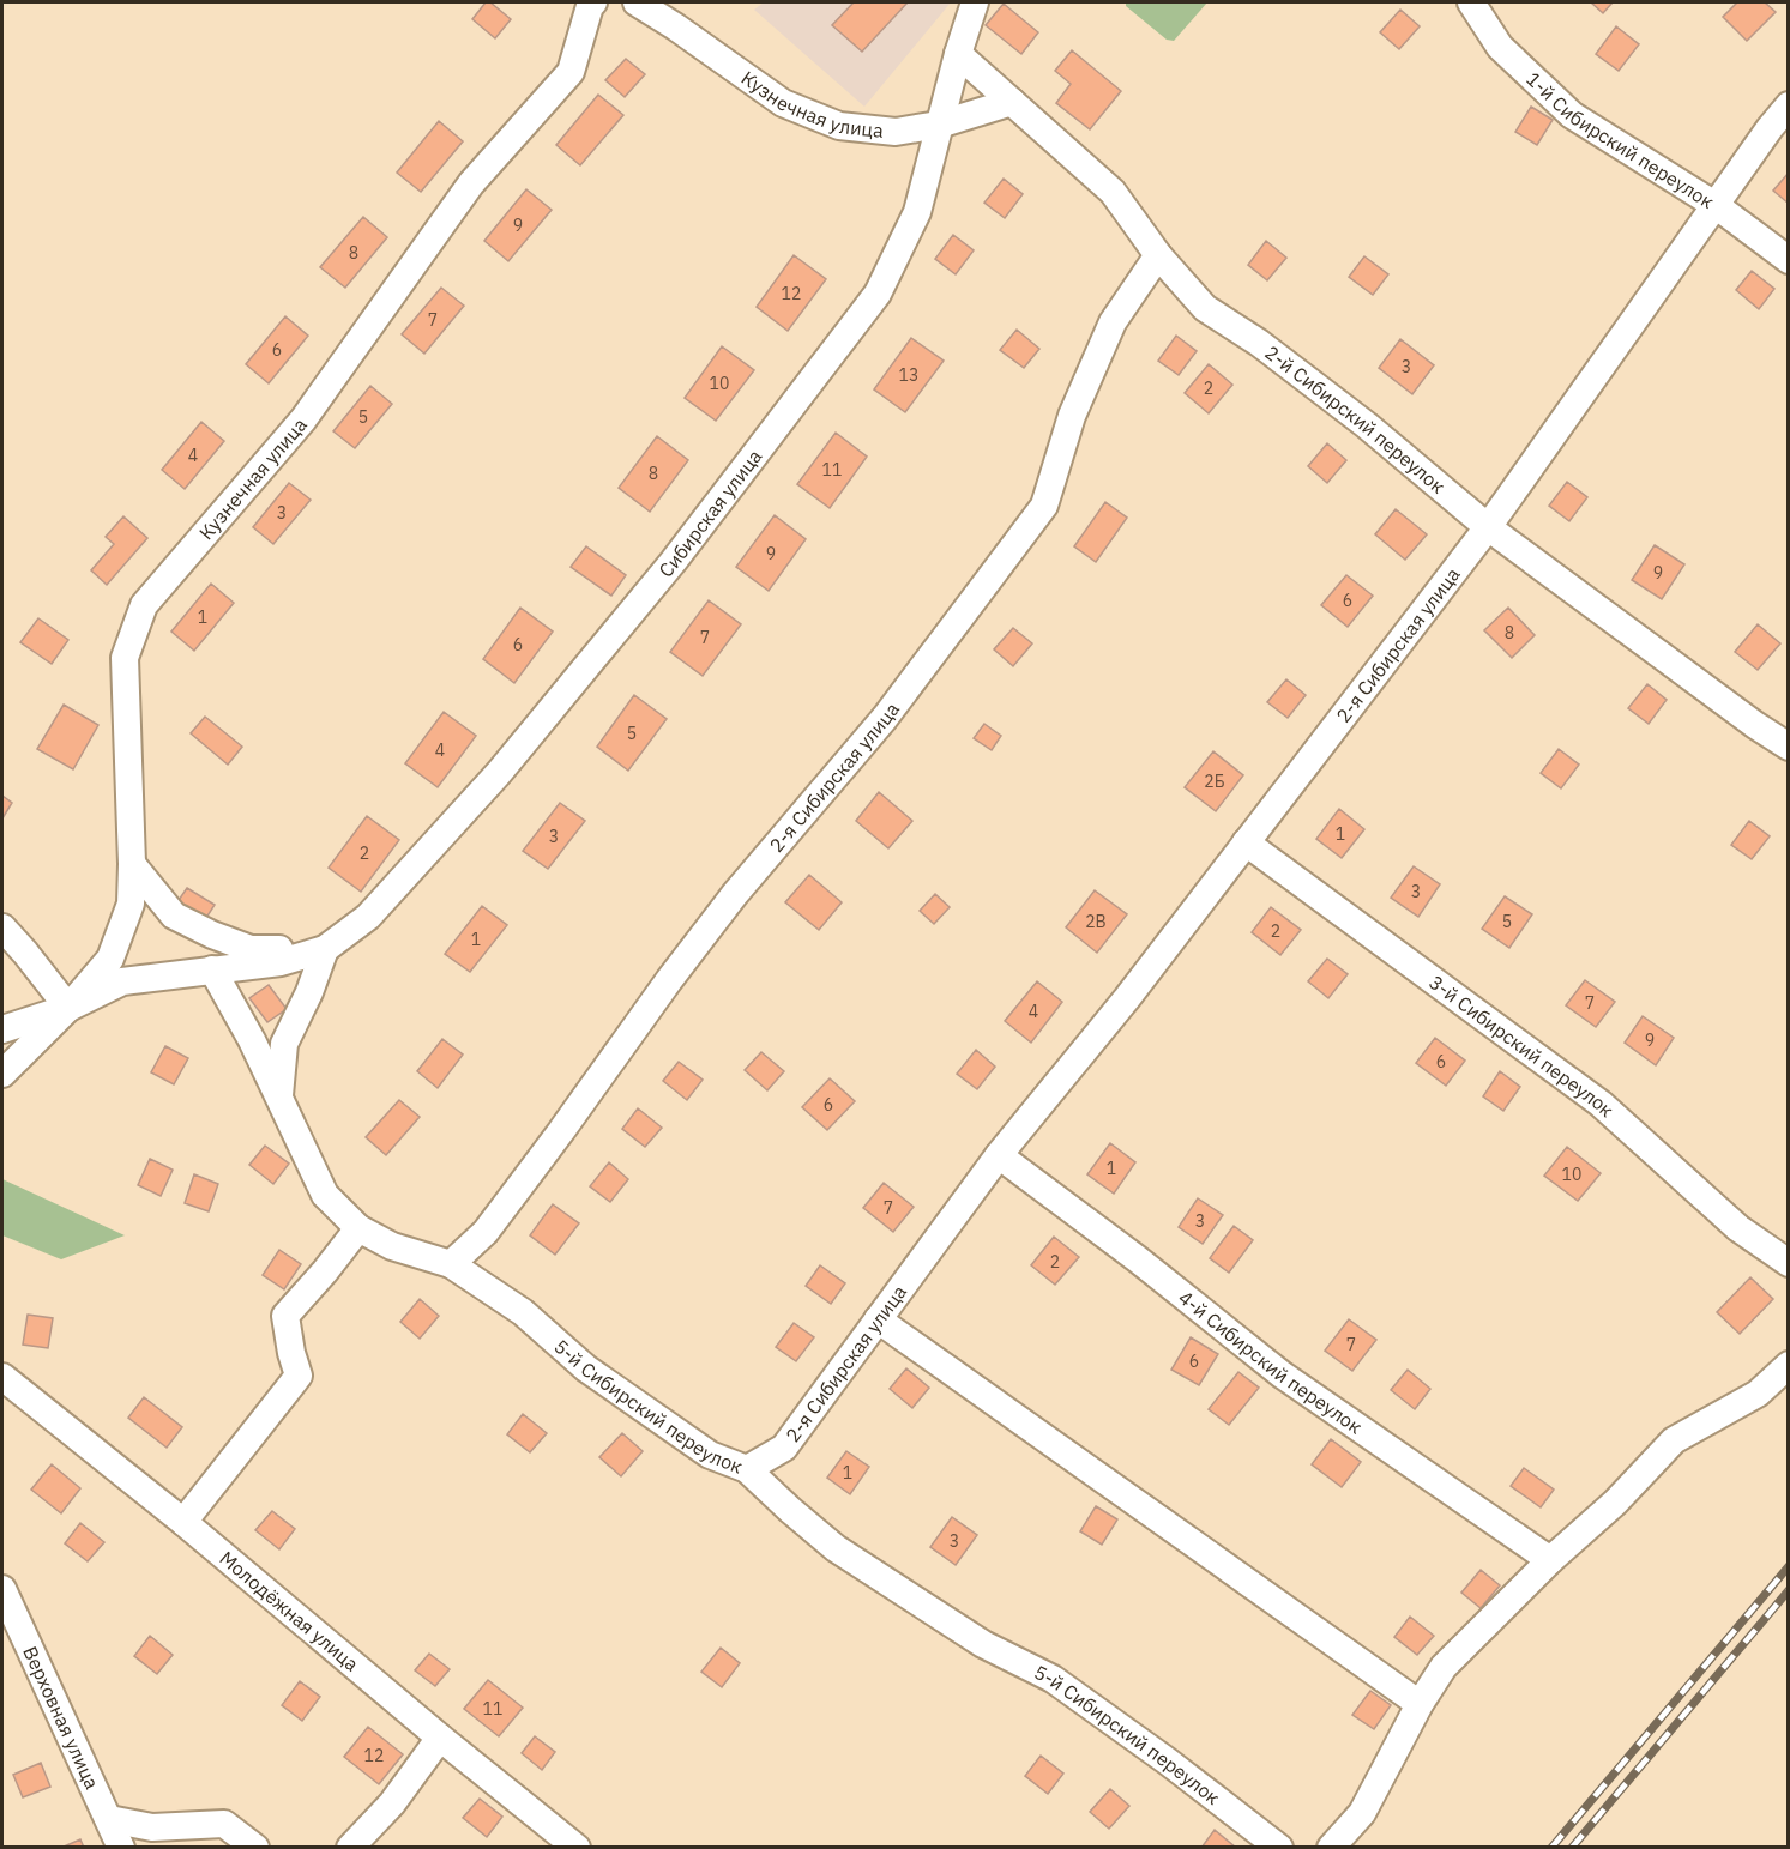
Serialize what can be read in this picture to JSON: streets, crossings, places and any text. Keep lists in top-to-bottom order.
{
  "streets": {
    "street": [
      "Кузнечная улица",
      "1-й Сибирский переулок",
      "2-й Сибирский переулок",
      "Сибирская улица",
      "2-я Сибирская улица",
      "3-й Сибирский переулок",
      "4-й Сибирский переулок",
      "5-й Сибирский переулок",
      "Молодёжная улица",
      "Верховная улица"
    ]
  },
  "crossings": [
    ["Кузнечная улица", "2-й Сибирский переулок"],
    ["Кузнечная улица", "Сибирская улица"],
    ["1-й Сибирский переулок", "2-я Сибирская улица"],
    ["2-й Сибирский переулок", "Сибирская улица"],
    ["2-й Сибирский переулок", "2-я Сибирская улица"],
    ["2-я Сибирская улица", "3-й Сибирский переулок"],
    ["2-я Сибирская улица", "4-й Сибирский переулок"],
    ["2-я Сибирская улица", "5-й Сибирский переулок"]
  ],
  "house_numbers": [
    "9",
    "8",
    "12",
    "7",
    "6",
    "3",
    "13",
    "10",
    "2",
    "5",
    "4",
    "11",
    "8",
    "3",
    "9",
    "9",
    "6",
    "1",
    "8",
    "7",
    "6",
    "5",
    "4",
    "2Б",
    "1",
    "3",
    "2",
    "3",
    "2В",
    "5",
    "2",
    "1",
    "7",
    "4",
    "9",
    "6",
    "6",
    "1",
    "10",
    "7",
    "3",
    "2",
    "7",
    "6",
    "1",
    "3",
    "11",
    "12"
  ]
}
